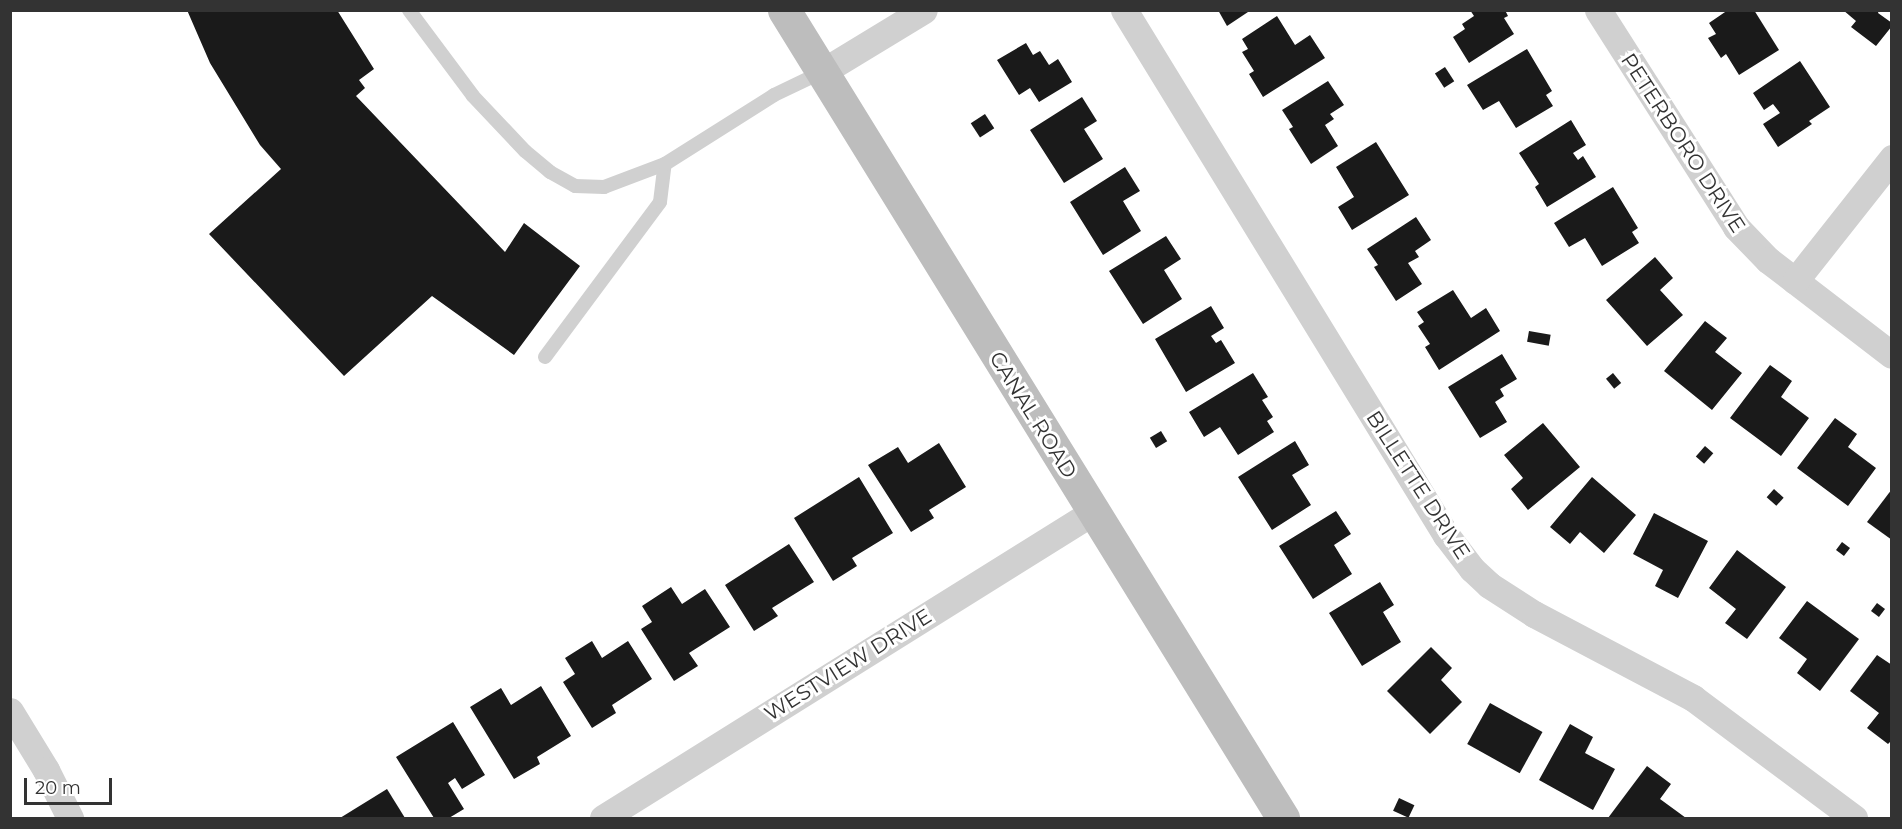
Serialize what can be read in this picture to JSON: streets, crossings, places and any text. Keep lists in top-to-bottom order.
{
  "streets": {
    "street": [
      "PETERBORO DRIVE",
      "CANAL ROAD",
      "BILLETTE DRIVE",
      "WESTVIEW DRIVE"
    ]
  },
  "crossings": [
    ["CANAL ROAD", "WESTVIEW DRIVE"]
  ],
  "scale_bar": "20 m"
}
